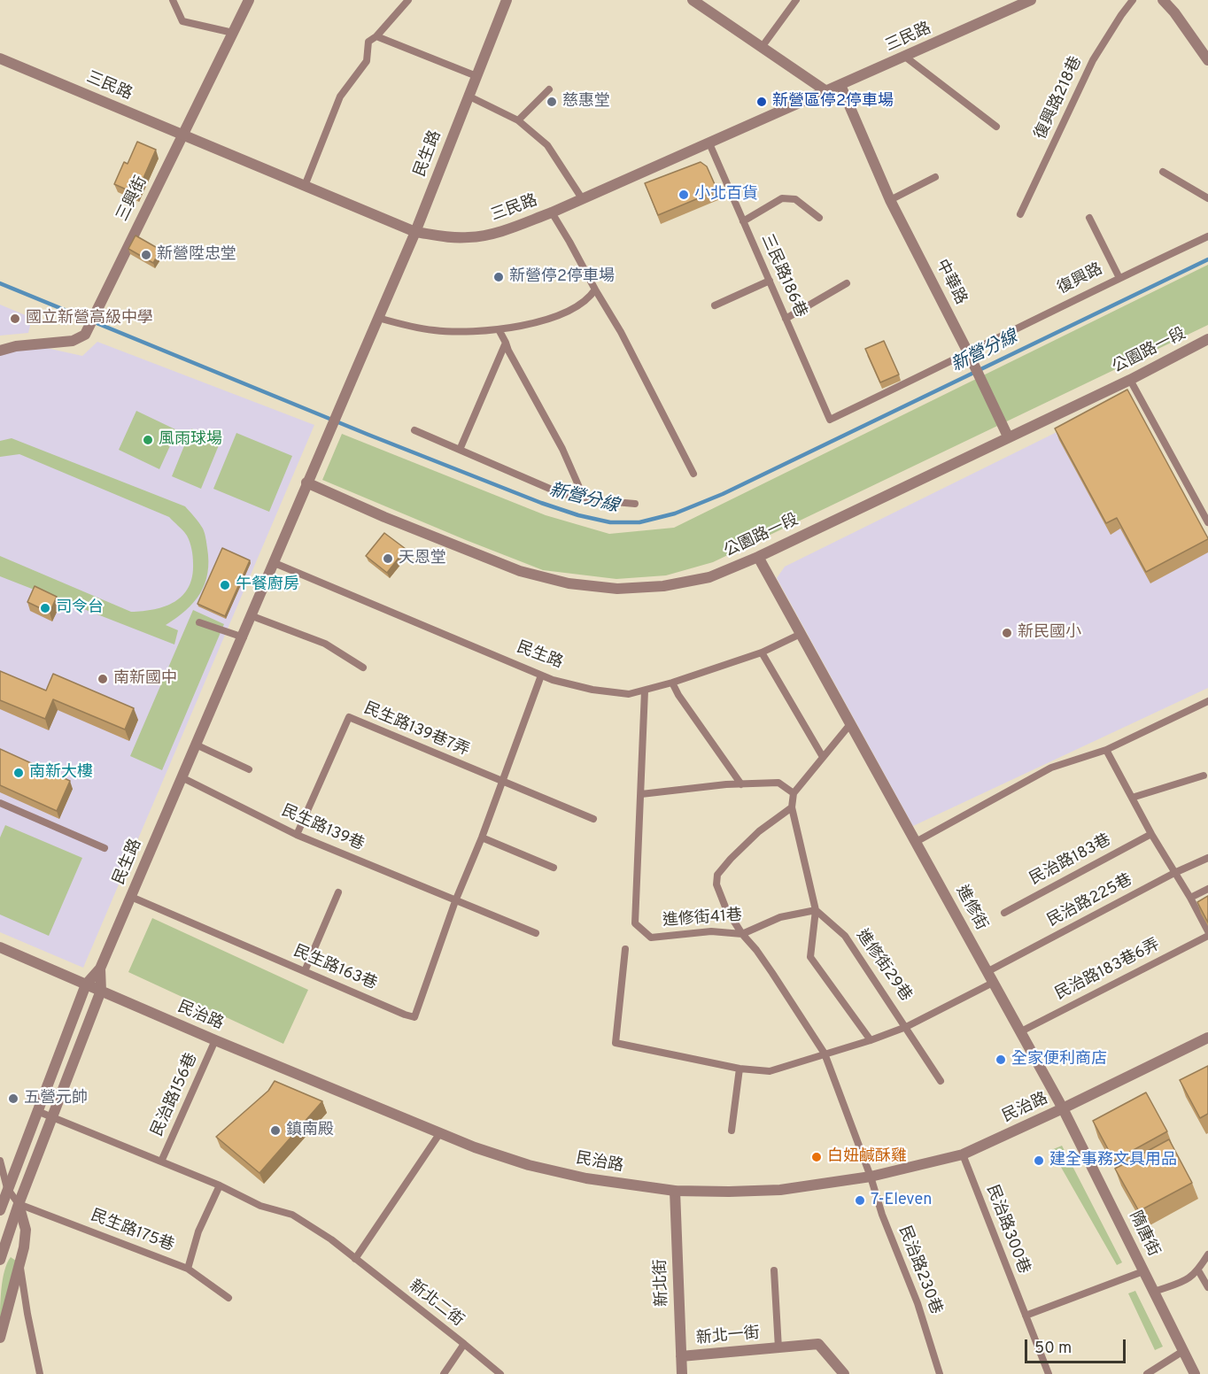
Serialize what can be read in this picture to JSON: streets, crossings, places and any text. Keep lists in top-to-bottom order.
{
  "streets": {
    "street": [
      "三民路",
      "民生路",
      "三興街",
      "中華路",
      "公園路一段",
      "進修街",
      "民治路",
      "隋唐街",
      "新北街",
      "新北一街"
    ],
    "lane": [
      "復興路218巷",
      "三民路186巷",
      "復興路",
      "民生路139巷7弄",
      "民生路139巷",
      "民治路183巷",
      "民治路225巷",
      "進修街41巷",
      "進修街29巷",
      "民生路163巷",
      "民治路183巷6弄",
      "民治路156巷",
      "民治路300巷",
      "民生路175巷",
      "民治路230巷",
      "新北二街"
    ]
  },
  "crossings": [
    ["三民路", "民生路"],
    ["三民路", "三興街"],
    ["三民路", "三民路186巷"],
    ["三民路", "中華路"],
    ["民生路", "公園路一段"],
    ["民生路", "民生路139巷"],
    ["民生路", "進修街"],
    ["民生路", "民生路163巷"],
    ["民生路", "民治路"],
    ["民生路", "民治路156巷"],
    ["民生路", "民生路175巷"],
    ["三民路186巷", "復興路"],
    ["三民路186巷", "中華路"],
    ["復興路", "中華路"],
    ["中華路", "公園路一段"],
    ["公園路一段", "進修街"],
    ["民生路139巷7弄", "民生路139巷"],
    ["民生路139巷7弄", "民生路163巷"],
    ["民生路139巷", "民生路163巷"],
    ["民治路225巷", "進修街"],
    ["進修街", "進修街29巷"],
    ["進修街", "民治路183巷6弄"],
    ["進修街", "民治路"],
    ["進修街", "隋唐街"],
    ["進修街41巷", "進修街29巷"],
    ["民治路", "民治路156巷"],
    ["民治路", "民治路300巷"],
    ["民治路", "隋唐街"],
    ["民治路", "民治路230巷"],
    ["民治路", "新北街"],
    ["民治路156巷", "新北二街"],
    ["新北街", "新北一街"]
  ],
  "water": ["新營分線"],
  "places": [
    "慈惠堂",
    "新營區停2停車場",
    "小北百貨",
    "新營陞忠堂",
    "新營停2停車場",
    "國立新營高級中學",
    "風雨球場",
    "天恩堂",
    "午餐廚房",
    "司令台",
    "新民國小",
    "南新國中",
    "南新大樓",
    "全家便利商店",
    "五營元帥",
    "鎮南殿",
    "白妞鹹酥雞",
    "建全事務文具用品",
    "7-Eleven"
  ],
  "scale_bar": "50 m"
}
